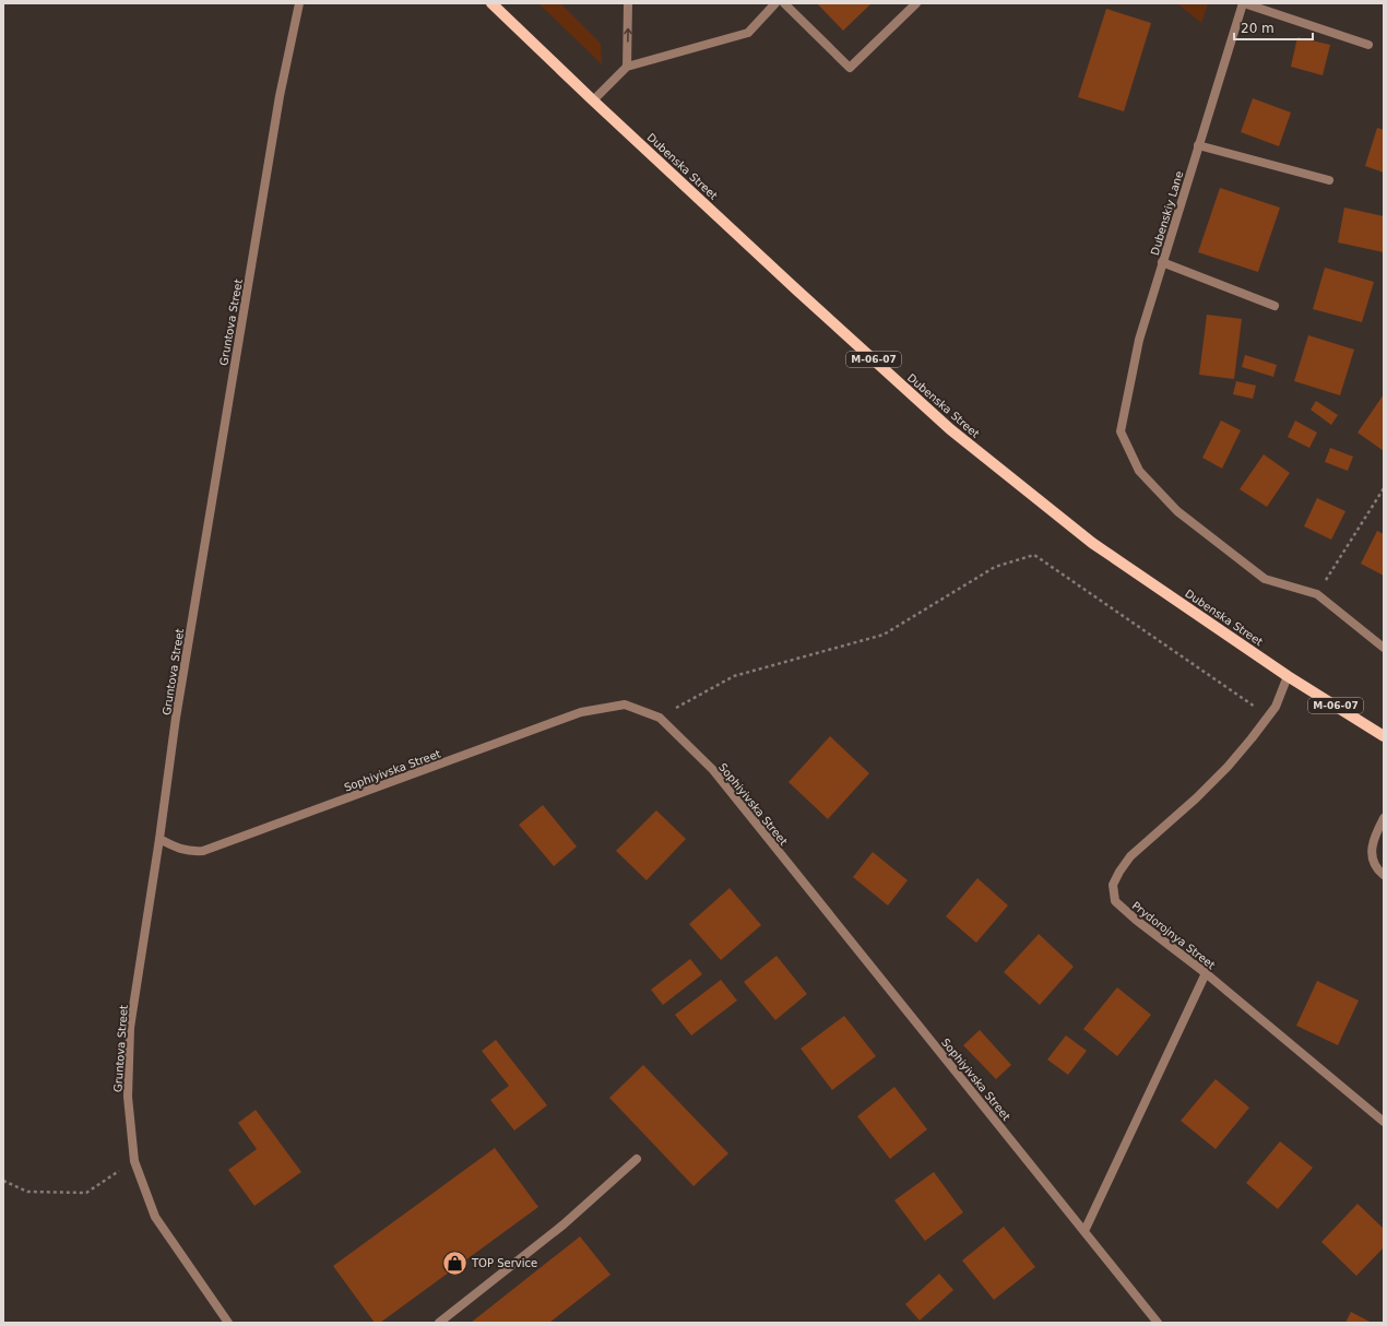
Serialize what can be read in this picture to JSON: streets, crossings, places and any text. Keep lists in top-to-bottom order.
{
  "streets": {
    "main road": ["Dubenska Street", "М-06-07"],
    "street": [
      "Dubenskiy Lane",
      "Gruntova Street",
      "Sophiyivska Street",
      "Prydorojnya Street"
    ]
  },
  "crossings": [
    ["Dubenska Street", "Prydorojnya Street"],
    ["Gruntova Street", "Sophiyivska Street"]
  ],
  "places": {
    "shop": ["TOP Service"]
  },
  "scale_bar": "20 m"
}
